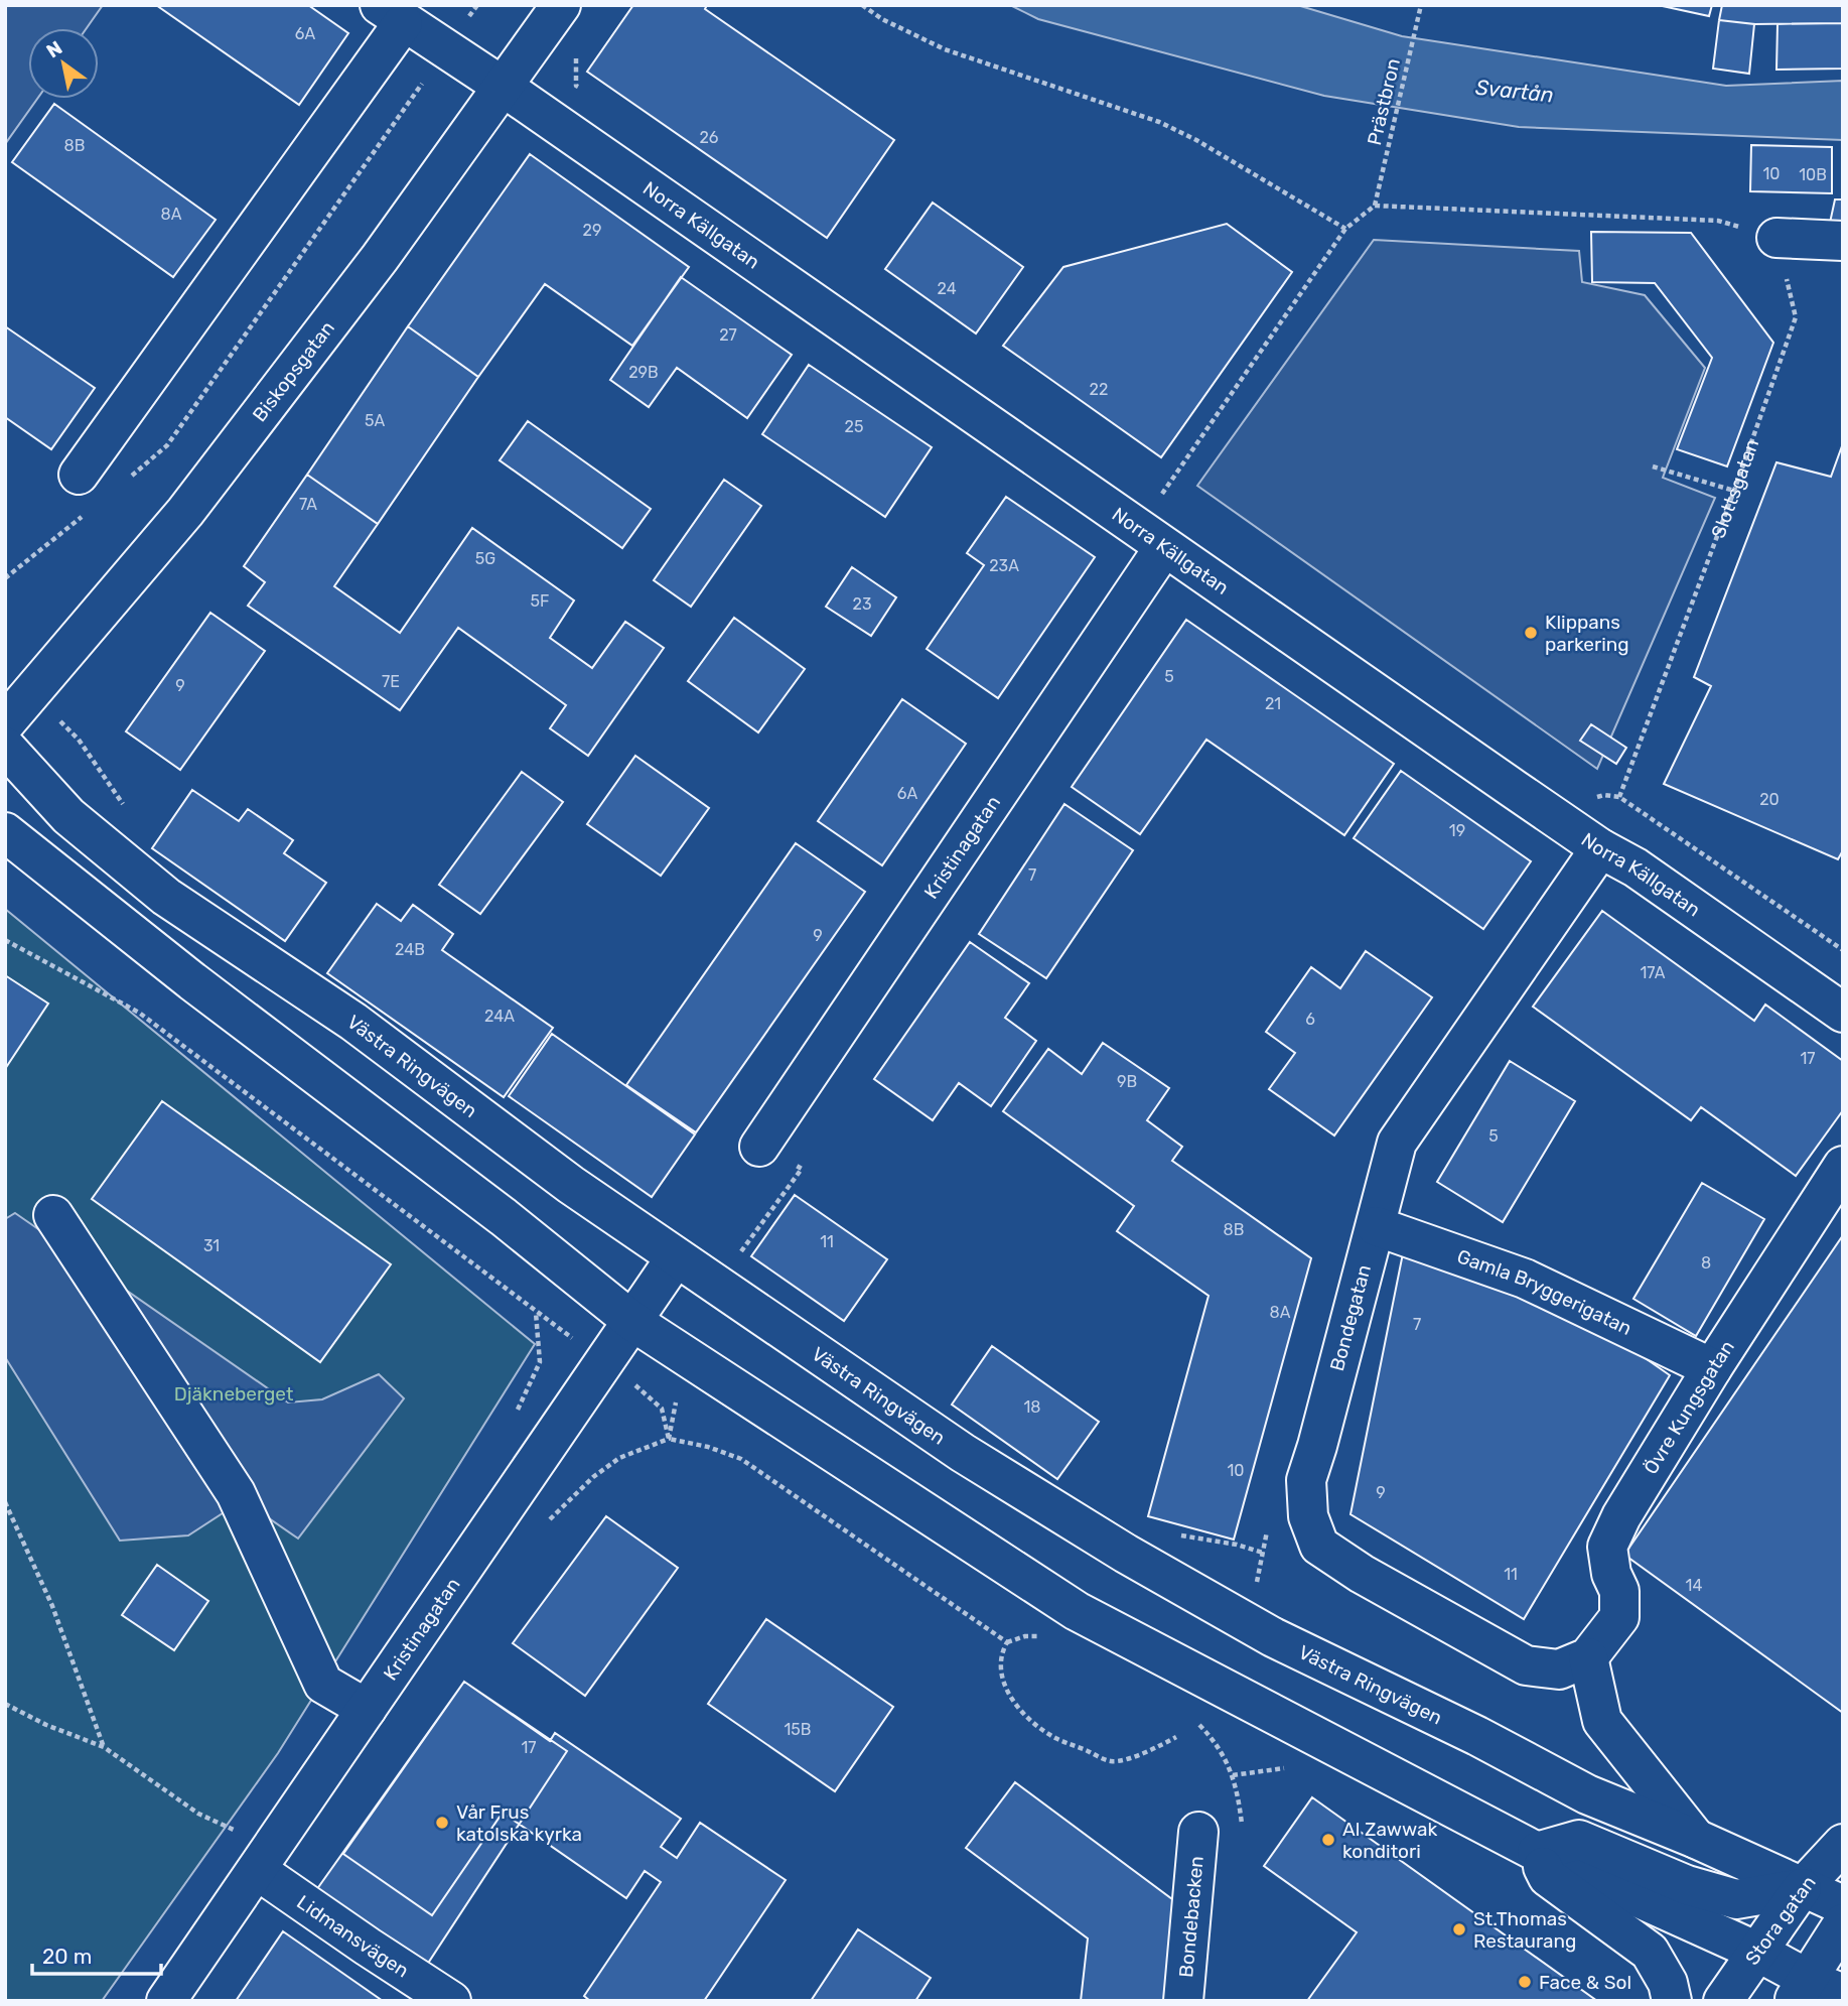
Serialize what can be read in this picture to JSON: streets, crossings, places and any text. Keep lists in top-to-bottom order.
{
  "streets": {
    "street": [
      "Norra Källgatan",
      "Biskopsgatan",
      "Kristinagatan",
      "Västra Ringvägen",
      "Gamla Bryggerigatan",
      "Bondegatan",
      "Övre Kungsgatan",
      "Bondebacken",
      "Stora gatan",
      "Lidmansvägen"
    ],
    "path": ["Prästbron", "Slottsgatan"]
  },
  "crossings": [
    ["Norra Källgatan", "Biskopsgatan"],
    ["Norra Källgatan", "Kristinagatan"],
    ["Norra Källgatan", "Bondegatan"],
    ["Kristinagatan", "Västra Ringvägen"],
    ["Kristinagatan", "Lidmansvägen"],
    ["Västra Ringvägen", "Stora gatan"],
    ["Gamla Bryggerigatan", "Bondegatan"],
    ["Gamla Bryggerigatan", "Övre Kungsgatan"],
    ["Bondegatan", "Övre Kungsgatan"]
  ],
  "water": ["Svartån"],
  "parks": ["Djäkneberget"],
  "places": [
    "Klippans parkering",
    "Vår Frus katolska kyrka",
    "Al Zawwak konditori",
    "St.Thomas Restaurang",
    "Face & Sol"
  ],
  "house_numbers": [
    "6A",
    "26",
    "8B",
    "10",
    "10B",
    "8A",
    "29",
    "24",
    "27",
    "29B",
    "22",
    "5A",
    "25",
    "7A",
    "5G",
    "23A",
    "5F",
    "23",
    "5",
    "7E",
    "9",
    "21",
    "6A",
    "20",
    "19",
    "7",
    "9",
    "24B",
    "17A",
    "24A",
    "6",
    "17",
    "9B",
    "5",
    "8B",
    "11",
    "31",
    "8",
    "8A",
    "7",
    "18",
    "10",
    "9",
    "11",
    "14",
    "15B",
    "17"
  ],
  "scale_bar": "20 m",
  "north": "top left"
}
